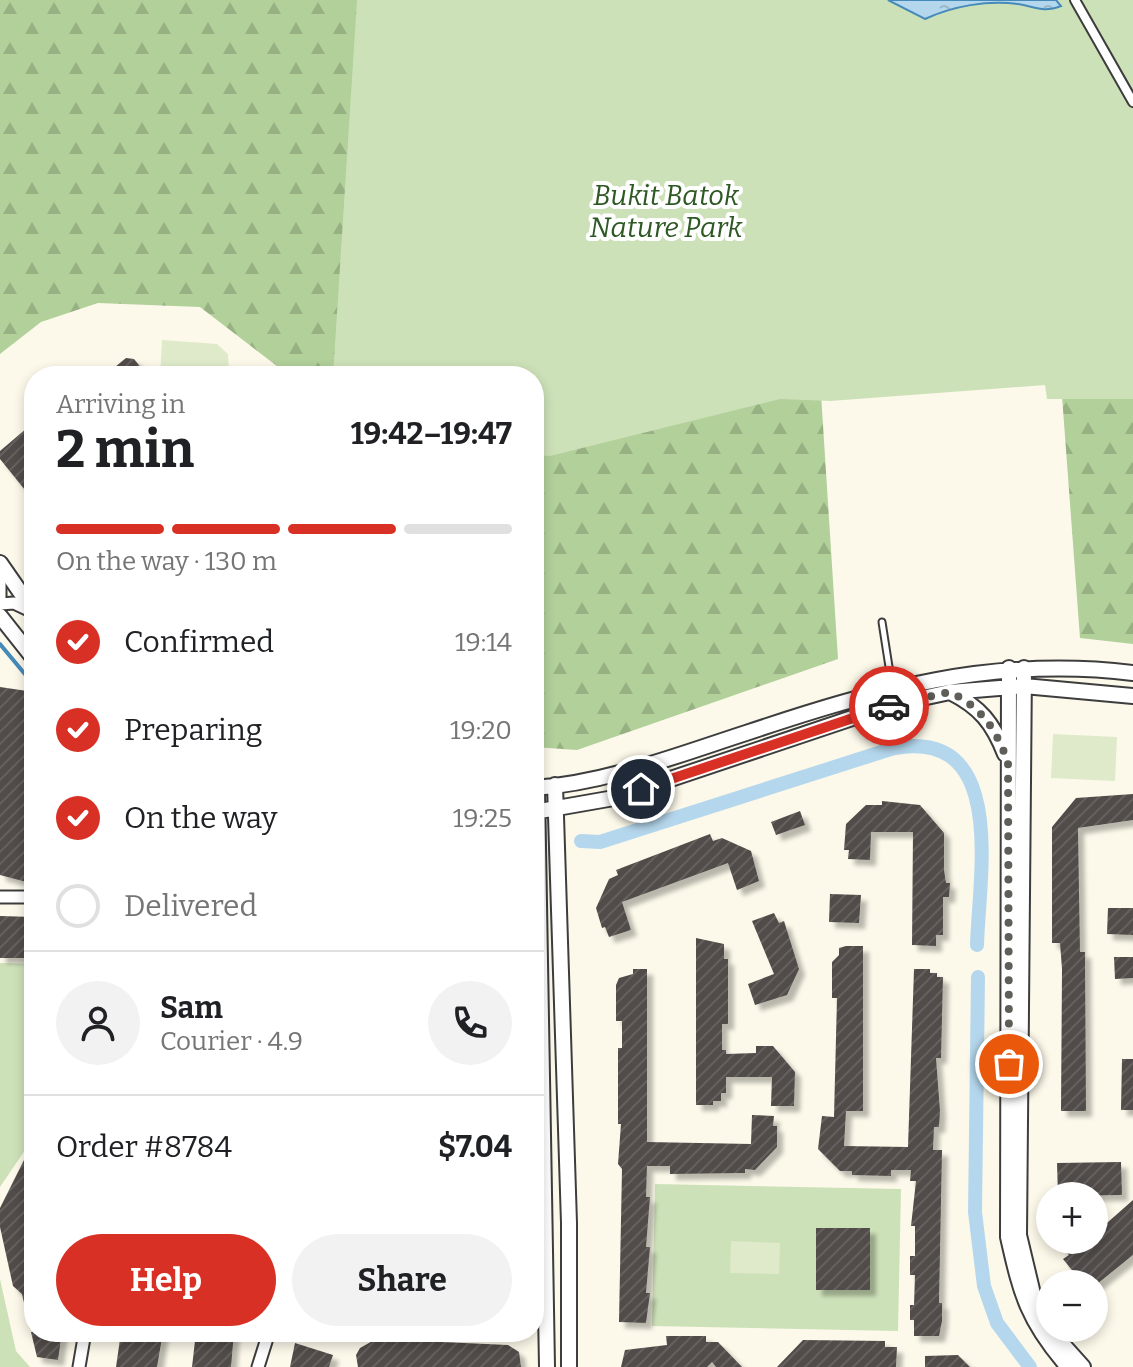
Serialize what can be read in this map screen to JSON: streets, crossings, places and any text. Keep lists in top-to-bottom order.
{
  "parks": ["Bukit Batok Nature Park"],
  "page": {
    "heading": ["2 min", "Arriving in", "19:42–19:47"],
    "panel": [
      "Sam",
      "Courier · 4.9",
      "Order #8784",
      "$7.04"
    ],
    "bar": "On the way · 130 m",
    "list": [
      ["Confirmed", "19:14"],
      ["Preparing", "19:20"],
      ["On the way", "19:25"],
      "Delivered"
    ],
    "map_buttons": ["+", "−"],
    "buttons": ["Help", "Share"]
  }
}
